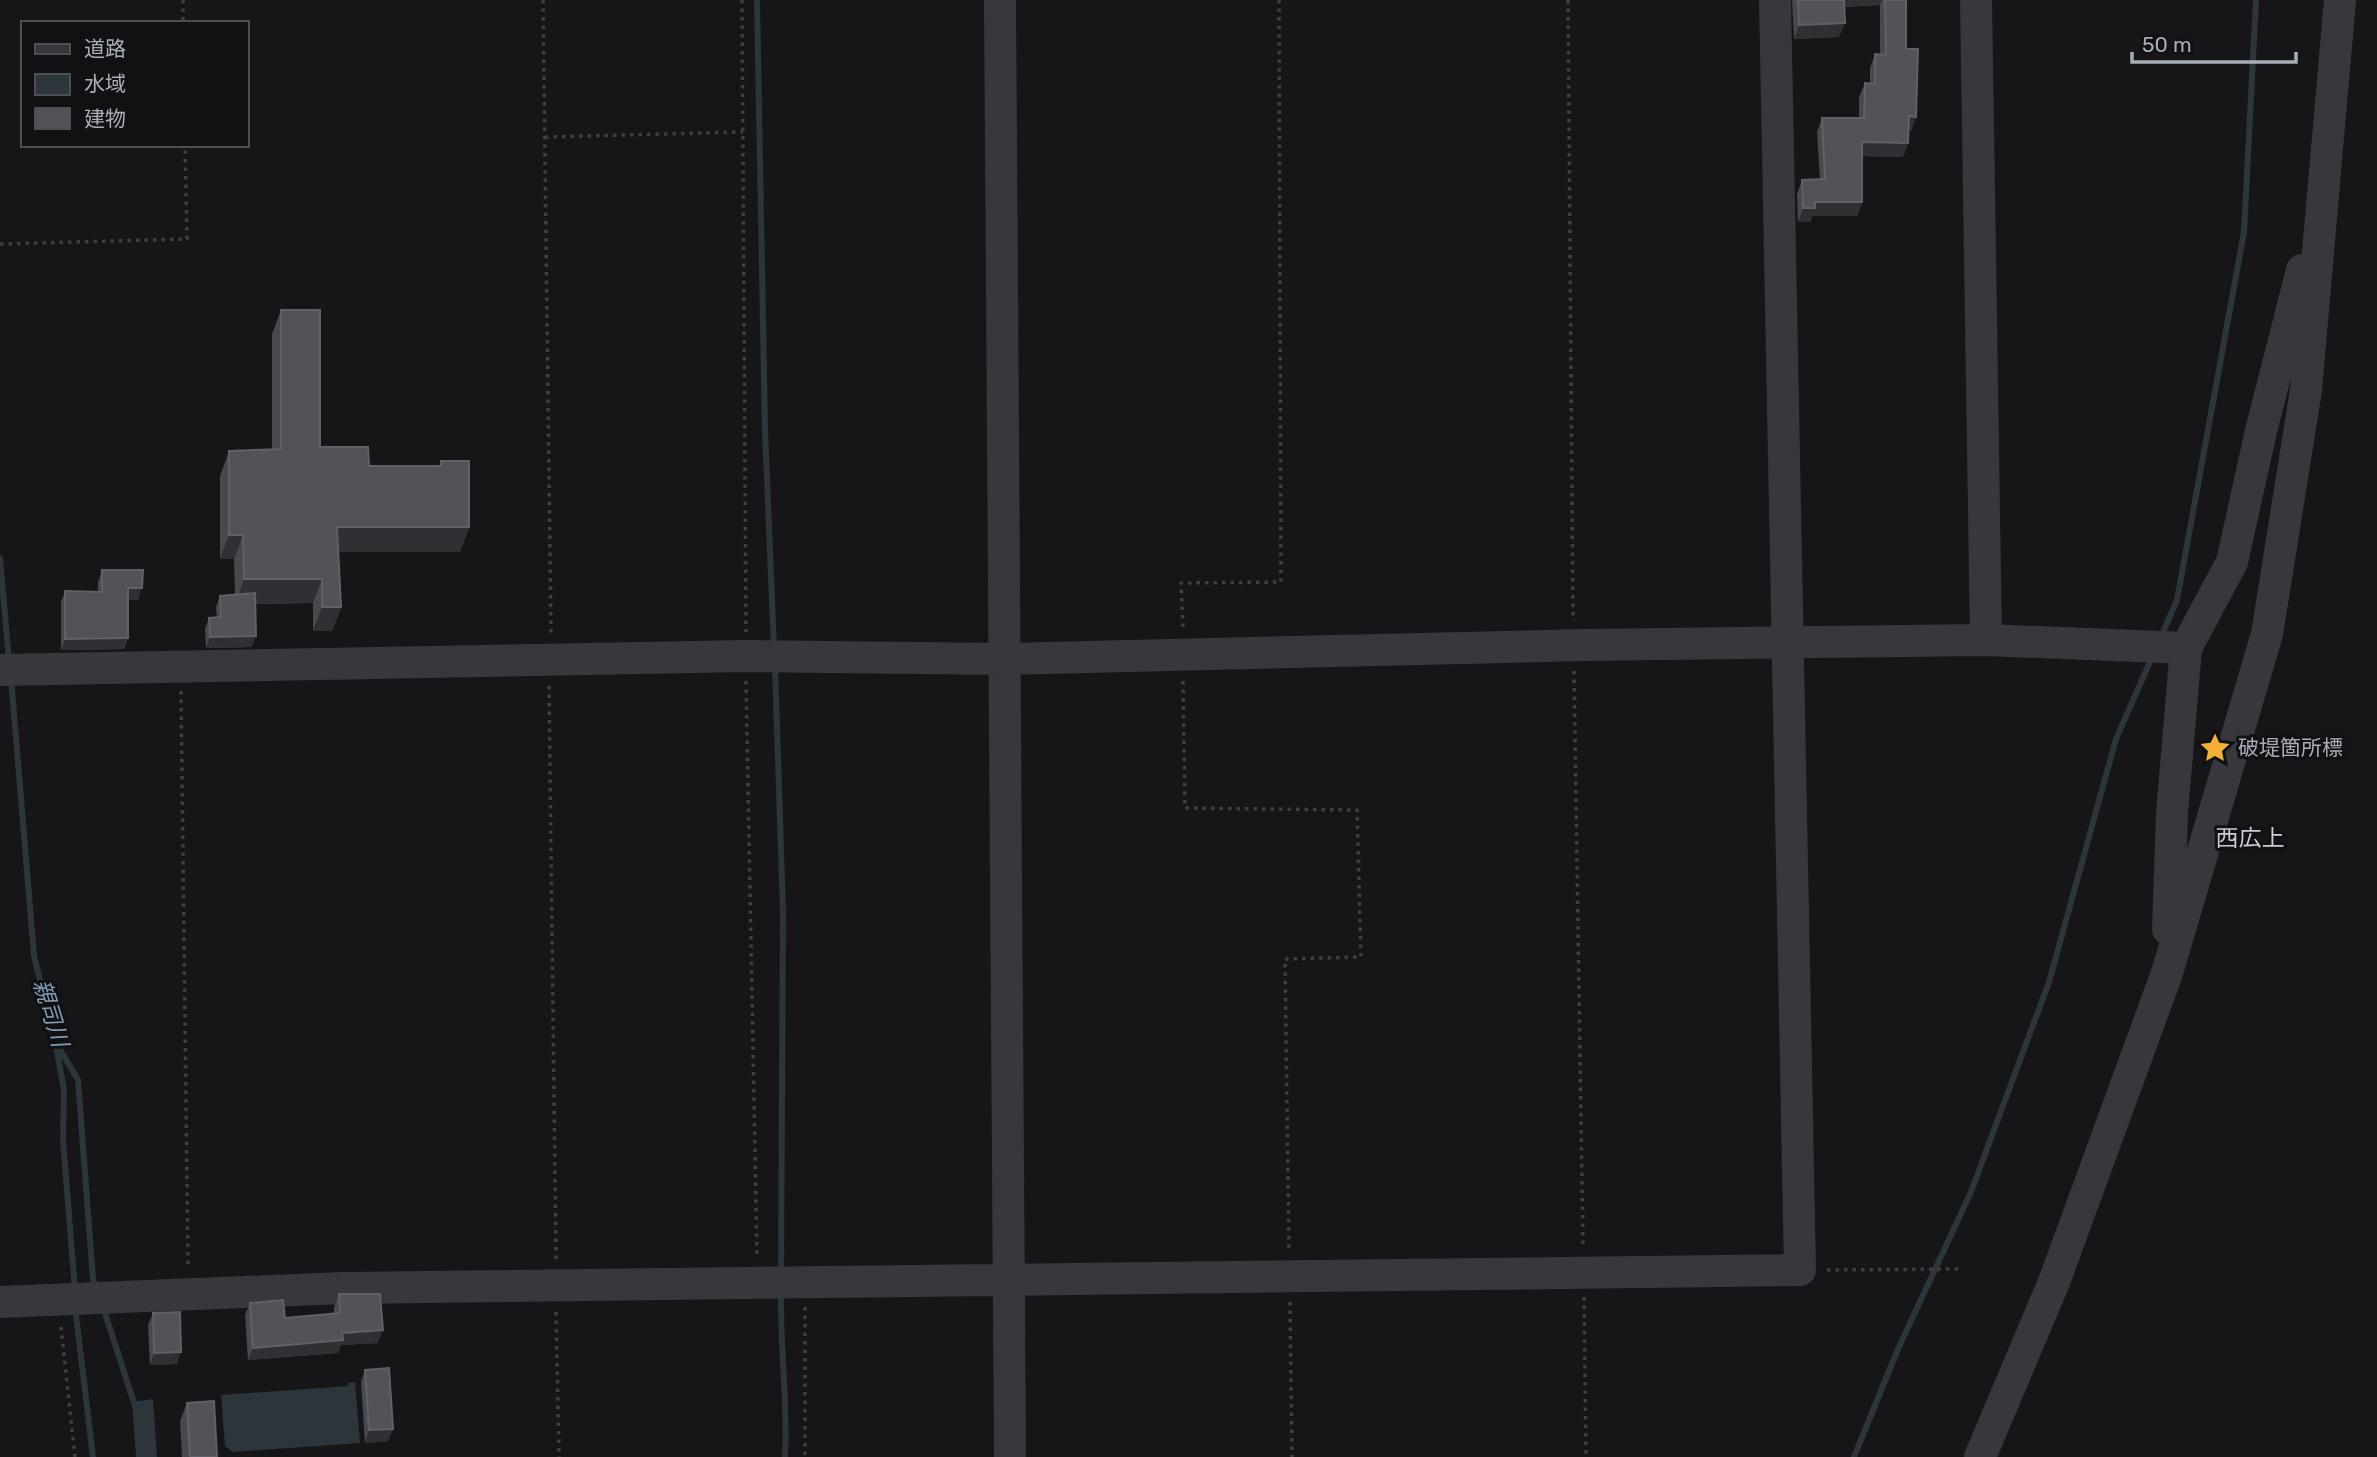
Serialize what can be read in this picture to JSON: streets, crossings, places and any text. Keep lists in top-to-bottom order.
{
  "districts": ["西広上"],
  "water": ["親司川"],
  "places": {
    "place": ["破堤箇所標"]
  },
  "legend": ["道路", "水域", "建物"],
  "scale_bar": "50 m"
}
